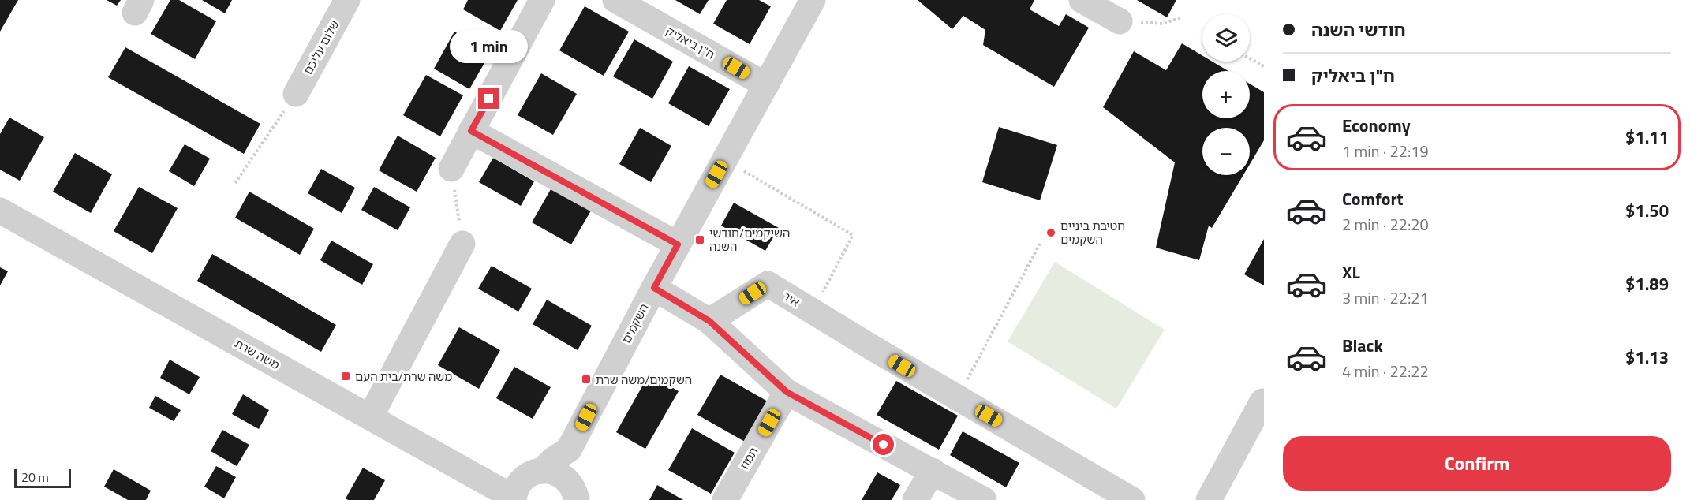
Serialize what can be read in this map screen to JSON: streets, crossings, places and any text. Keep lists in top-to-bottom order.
{
  "streets": {
    "street": [
      "ח\"ן ביאליק",
      "שלום עליכם",
      "איר",
      "השקמים",
      "משה שרת",
      "תמוז"
    ]
  },
  "crossings": [
    ["ח\"ן ביאליק", "השקמים"],
    ["השקמים", "משה שרת"]
  ],
  "places": {
    "other": ["חטיבת ביניים השקמים"],
    "transit": ["השיקמים/חודשי השנה", "משה שרת/בית העם", "השקמים/משה שרת"]
  },
  "scale_bar": "20 m",
  "page": {
    "banner": ["חודשי השנה", "ח\"ן ביאליק"],
    "map_buttons": ["+", "−"],
    "bubble": "1 min",
    "list": [
      {
        "name": "Economy",
        "note": "1 min · 22:19",
        "value": "$1.11"
      },
      {
        "name": "Comfort",
        "note": "2 min · 22:20",
        "value": "$1.50"
      },
      {
        "name": "XL",
        "note": "3 min · 22:21",
        "value": "$1.89"
      },
      {
        "name": "Black",
        "note": "4 min · 22:22",
        "value": "$1.13"
      }
    ],
    "buttons": "Confirm",
    "scale": "20 m"
  }
}
